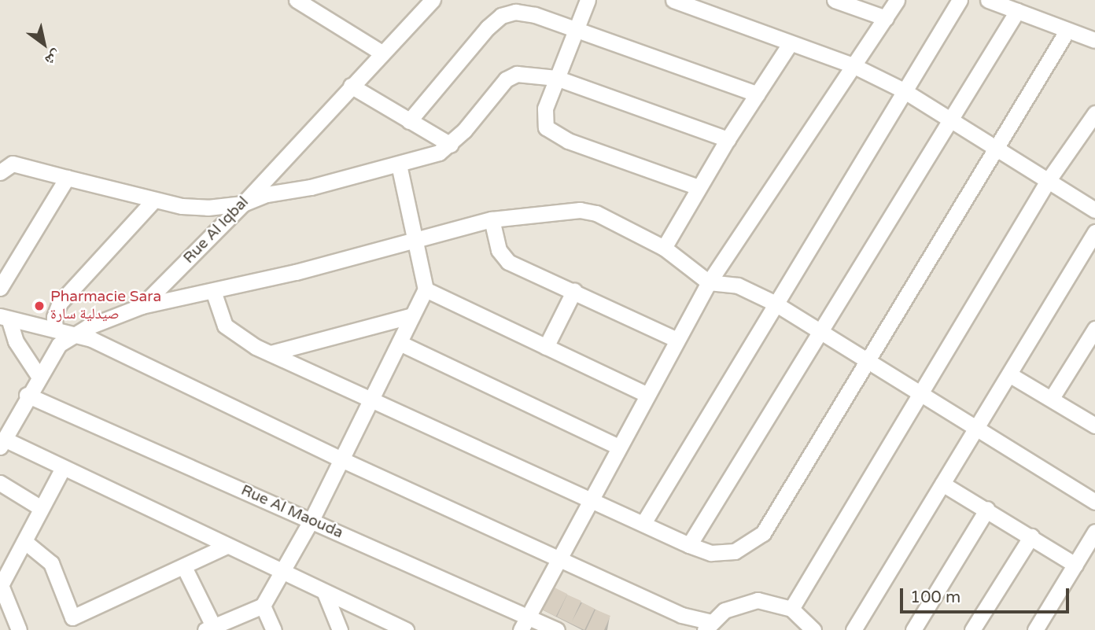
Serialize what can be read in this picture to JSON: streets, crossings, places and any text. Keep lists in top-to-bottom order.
{
  "streets": {
    "street": ["Rue Al Iqbal", "Rue Al Maouda"]
  },
  "crossings": [
    ["Rue Al Iqbal", "Rue Al Maouda"]
  ],
  "places": ["Pharmacie Sara صيدلية سارة"],
  "scale_bar": "100 m",
  "north": "bottom right"
}
